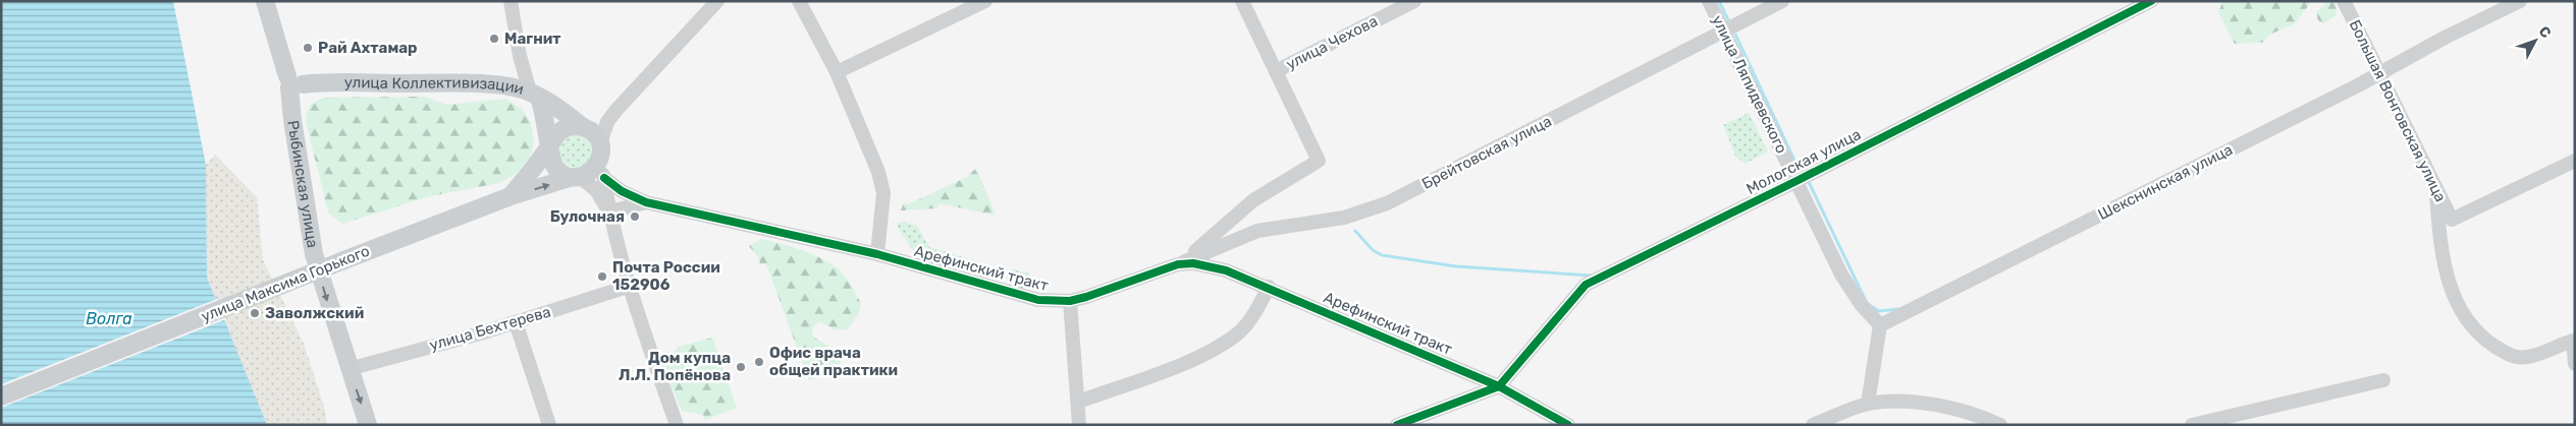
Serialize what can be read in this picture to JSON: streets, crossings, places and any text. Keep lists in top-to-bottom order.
{
  "streets": {
    "main road": ["улица Коллективизации", "Рыбинская улица", "улица Максима Горького"],
    "street": [
      "улица Чехова",
      "улица Ляпидевского",
      "Большая Вонговская улица",
      "Брейтовская улица",
      "Мологская улица",
      "Шекснинская улица",
      "Арефинский тракт",
      "улица Бехтерева"
    ]
  },
  "crossings": [
    ["улица Ляпидевского", "Брейтовская улица"],
    ["улица Ляпидевского", "Мологская улица"],
    ["улица Ляпидевского", "Шекснинская улица"],
    ["улица Коллективизации", "Рыбинская улица"],
    ["Большая Вонговская улица", "Шекснинская улица"],
    ["Брейтовская улица", "Арефинский тракт"],
    ["Мологская улица", "Арефинский тракт"],
    ["Рыбинская улица", "улица Бехтерева"]
  ],
  "one_way": ["Рыбинская улица"],
  "water": ["Волга"],
  "places": [
    "Магнит",
    "Рай Ахтамар",
    "Булочная",
    "Почта России 152906",
    "Заволжский",
    "Офис врача общей практики",
    "Дом купца Л.Л. Попёнова"
  ],
  "north": "top right"
}
